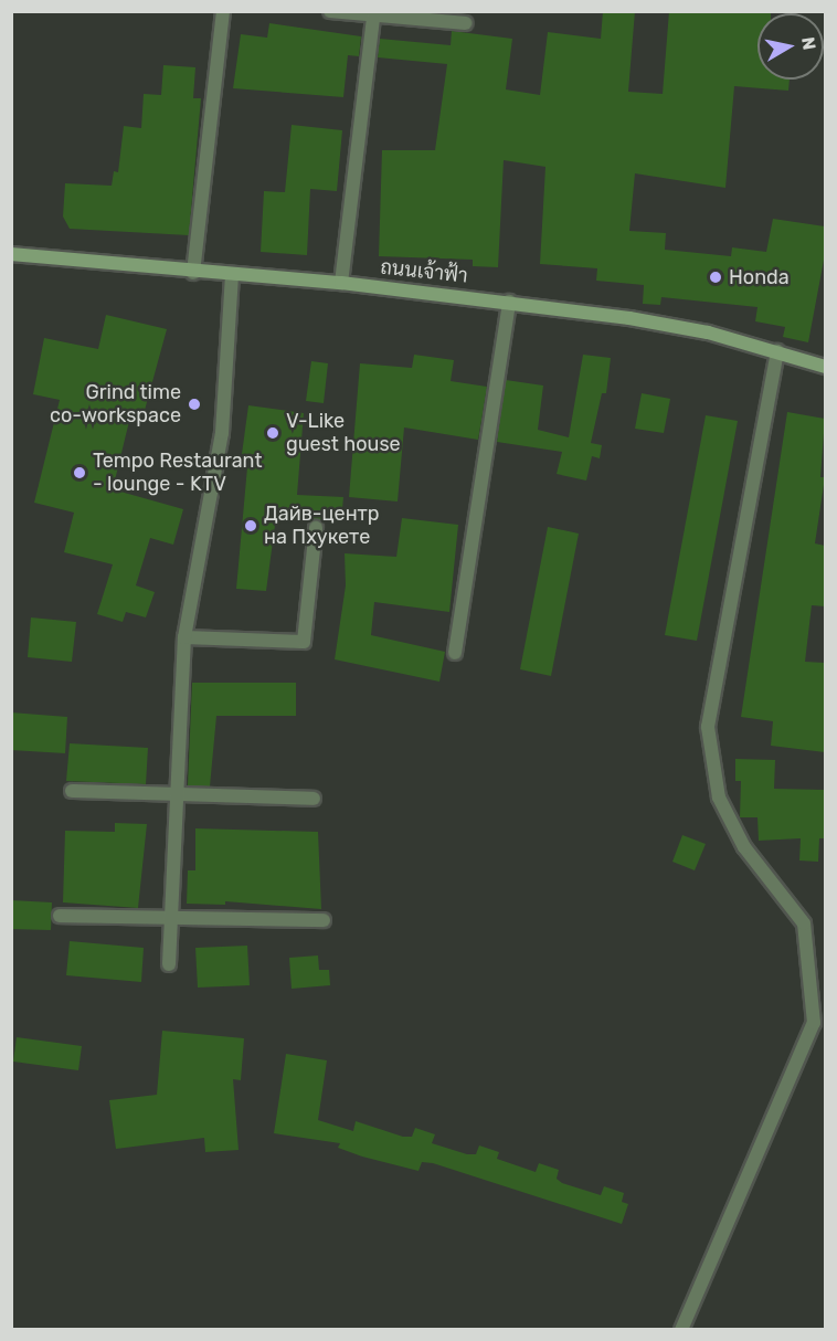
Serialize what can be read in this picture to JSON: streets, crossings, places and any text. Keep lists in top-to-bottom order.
{
  "streets": {
    "main road": ["ถนนเจ้าฟ้า"]
  },
  "places": [
    "Honda",
    "Grind time co-workspace",
    "V-Like guest house",
    "Tempo Restaurant - lounge - KTV",
    "Дайв-центр на Пхукете"
  ],
  "north": "right"
}
